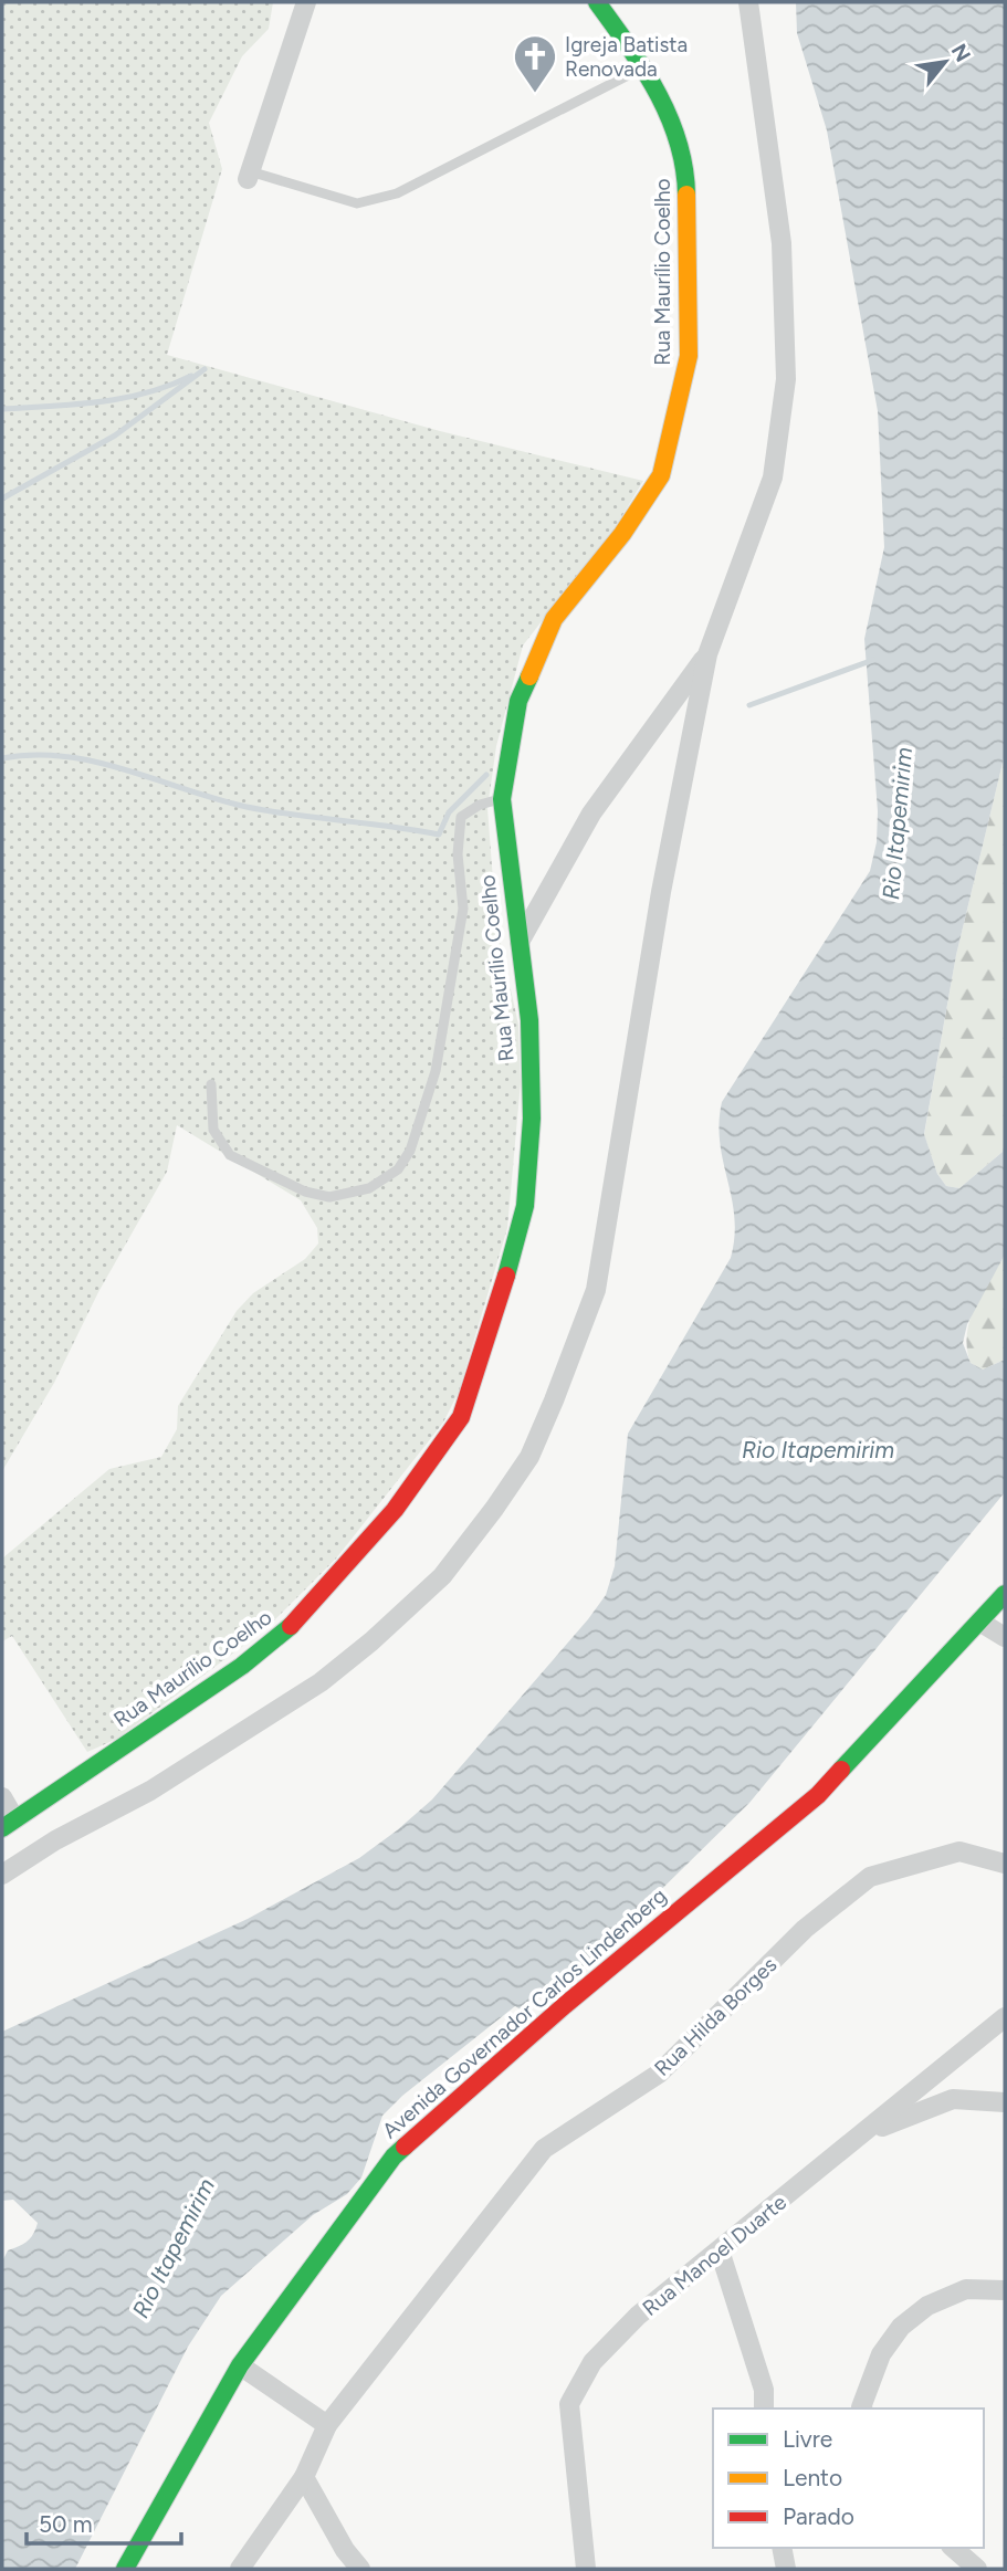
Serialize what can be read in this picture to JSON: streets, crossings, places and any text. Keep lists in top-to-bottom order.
{
  "streets": {
    "main road": ["Rua Maurílio Coelho", "Avenida Governador Carlos Lindenberg"],
    "street": ["Rua Hilda Borges", "Rua Manoel Duarte"]
  },
  "water": ["Rio Itapemirim"],
  "places": {
    "church": ["Igreja Batista Renovada"]
  },
  "legend": ["Livre", "Lento", "Parado"],
  "scale_bar": "50 m",
  "north": "top right"
}
